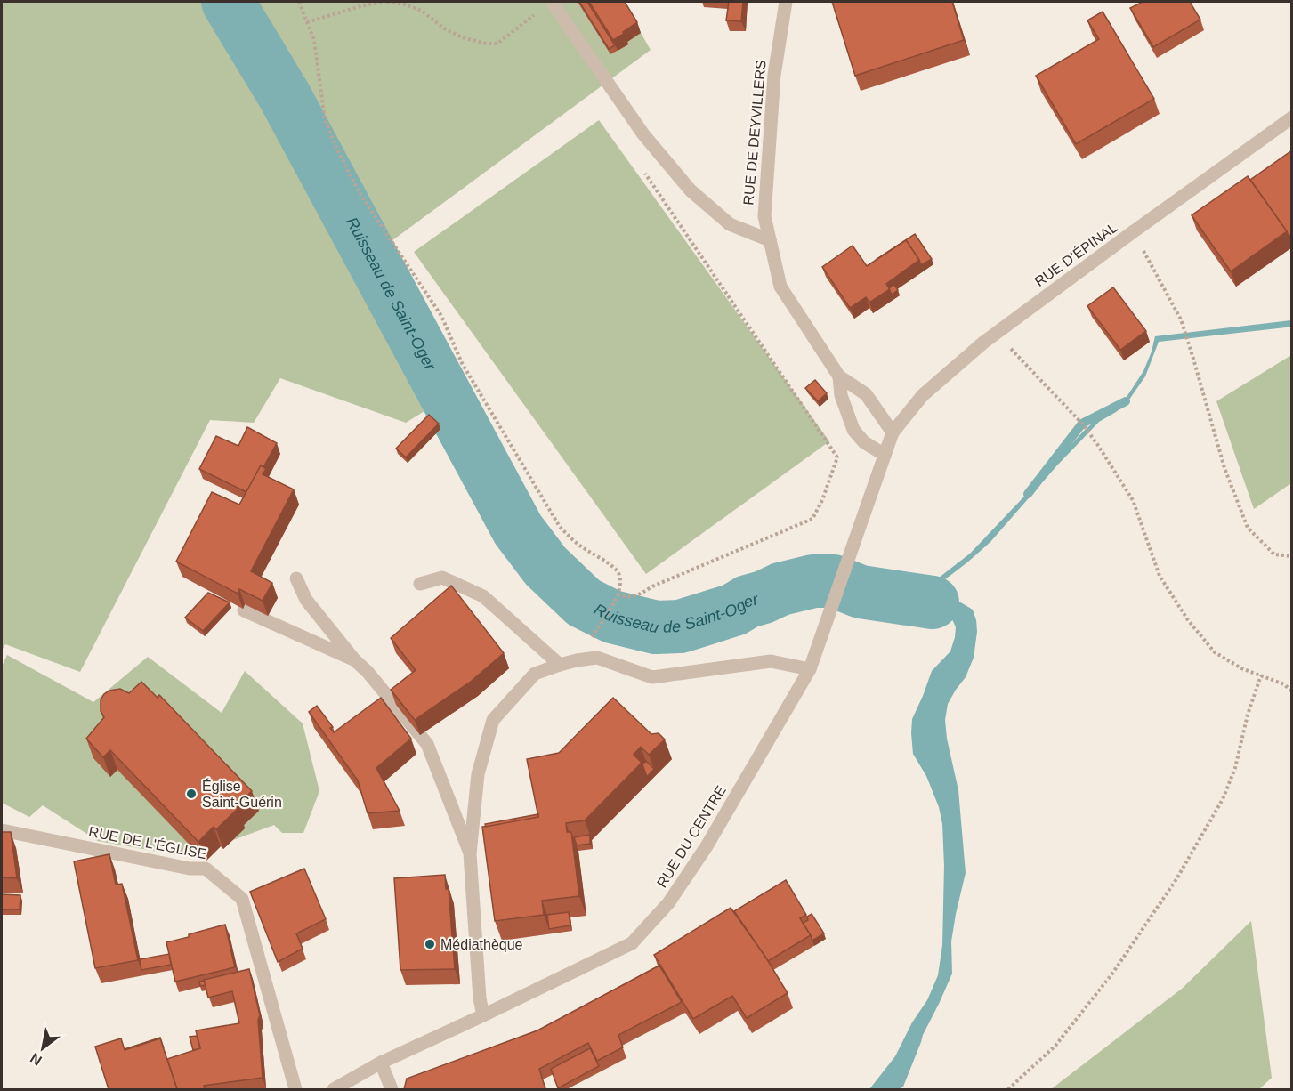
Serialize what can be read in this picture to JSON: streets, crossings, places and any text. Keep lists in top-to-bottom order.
{
  "streets": {
    "street": [
      "RUE DE DEYVILLERS",
      "RUE D’ÉPINAL",
      "RUE DU CENTRE",
      "RUE DE L'ÉGLISE"
    ]
  },
  "crossings": [
    ["RUE DE DEYVILLERS", "RUE D’ÉPINAL"],
    ["RUE DE DEYVILLERS", "RUE DU CENTRE"],
    ["RUE D’ÉPINAL", "RUE DU CENTRE"]
  ],
  "water": ["Ruisseau de Saint-Oger"],
  "places": ["Église Saint-Guérin", "Médiathèque"],
  "north": "bottom left"
}
